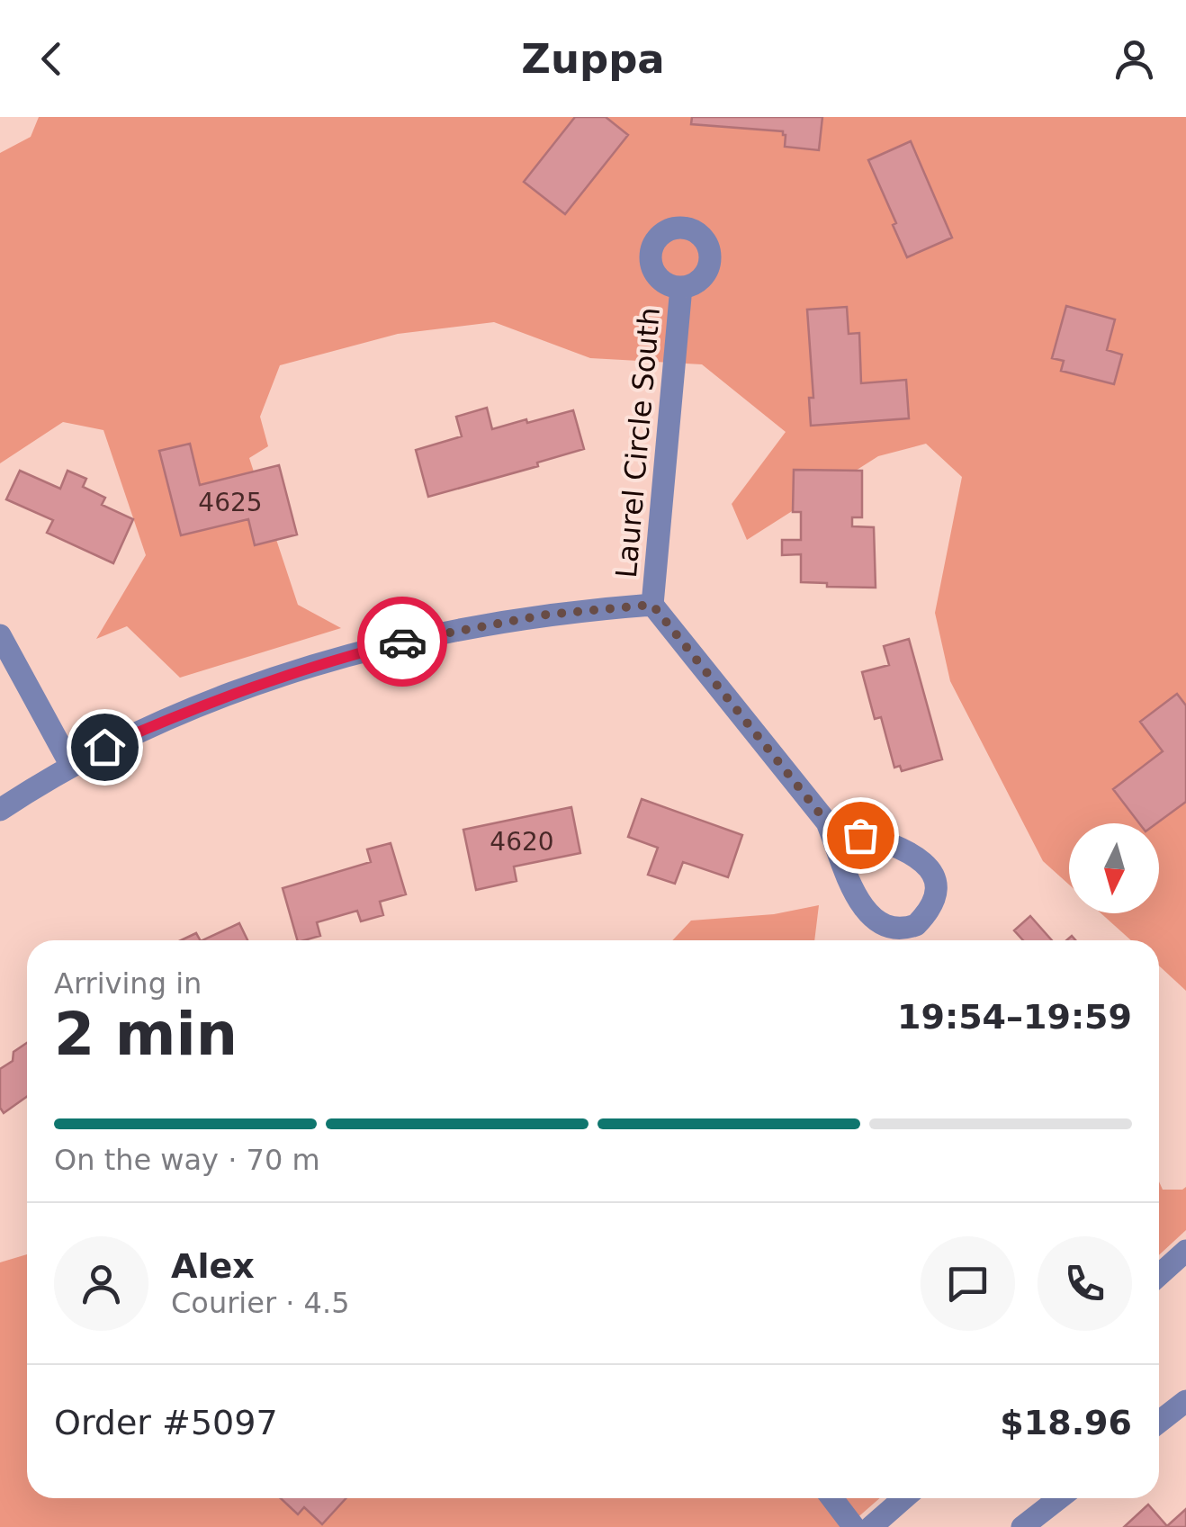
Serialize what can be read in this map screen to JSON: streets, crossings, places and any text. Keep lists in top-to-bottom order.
{
  "streets": {
    "street": ["Laurel Circle South"]
  },
  "house_numbers": ["4625", "4620"],
  "north": "bottom",
  "page": {
    "header": "Zuppa",
    "heading": ["2 min", "Arriving in", "19:54–19:59"],
    "panel": [
      "Alex",
      "Courier · 4.5",
      "Order #5097",
      "$18.96"
    ],
    "bar": "On the way · 70 m"
  }
}
